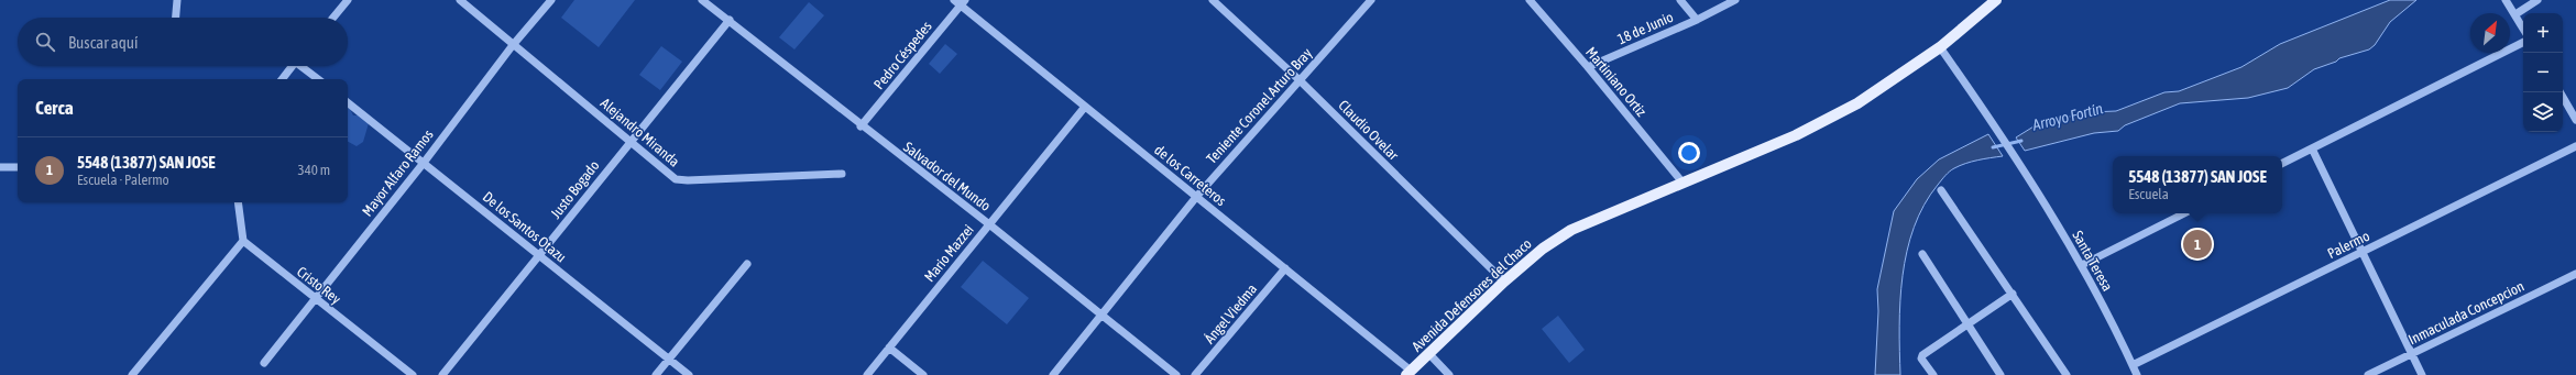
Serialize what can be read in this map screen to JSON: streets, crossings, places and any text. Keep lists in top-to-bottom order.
{
  "streets": {
    "main road": ["Avenida Defensores del Chaco"],
    "street": [
      "18 de Junio",
      "Pedro Céspedes",
      "Martiniano Ortiz",
      "Teniente Coronel Arturo Bray",
      "Claudio Ovelar",
      "Alejandro Miranda",
      "Mayor Alfaro Ramos",
      "de los Carreteros",
      "Salvador del Mundo",
      "Justo Bogado",
      "De los Santos Otazu",
      "Palermo",
      "Mario Mazzei",
      "Santa Teresa",
      "Cristo Rey",
      "Inmaculada Concepcion",
      "Ángel Viedma"
    ]
  },
  "crossings": [
    ["18 de Junio", "Martiniano Ortiz"],
    ["Pedro Céspedes", "de los Carreteros"],
    ["Pedro Céspedes", "Salvador del Mundo"],
    ["Martiniano Ortiz", "Avenida Defensores del Chaco"],
    ["Teniente Coronel Arturo Bray", "Claudio Ovelar"],
    ["Teniente Coronel Arturo Bray", "de los Carreteros"],
    ["Teniente Coronel Arturo Bray", "Salvador del Mundo"],
    ["Claudio Ovelar", "Avenida Defensores del Chaco"],
    ["Alejandro Miranda", "Mayor Alfaro Ramos"],
    ["Alejandro Miranda", "Justo Bogado"],
    ["Mayor Alfaro Ramos", "De los Santos Otazu"],
    ["Mayor Alfaro Ramos", "Cristo Rey"],
    ["de los Carreteros", "Mario Mazzei"],
    ["de los Carreteros", "Avenida Defensores del Chaco"],
    ["de los Carreteros", "Ángel Viedma"],
    ["Salvador del Mundo", "Justo Bogado"],
    ["Salvador del Mundo", "Mario Mazzei"],
    ["Justo Bogado", "De los Santos Otazu"],
    ["Palermo", "Santa Teresa"],
    ["Santa Teresa", "Avenida Defensores del Chaco"]
  ],
  "water": ["Arroyo Fortín"],
  "north": "top right",
  "page": {
    "map_buttons": ["+", "−"],
    "search": "Buscar aquí",
    "heading": "Cerca",
    "list": [
      {
        "mark": "1",
        "name": "5548 (13877) SAN JOSE",
        "note": "Escuela · Palermo",
        "value": "340 m"
      }
    ],
    "popup": ["5548 (13877) SAN JOSE", "Escuela"],
    "pins": "1"
  }
}
